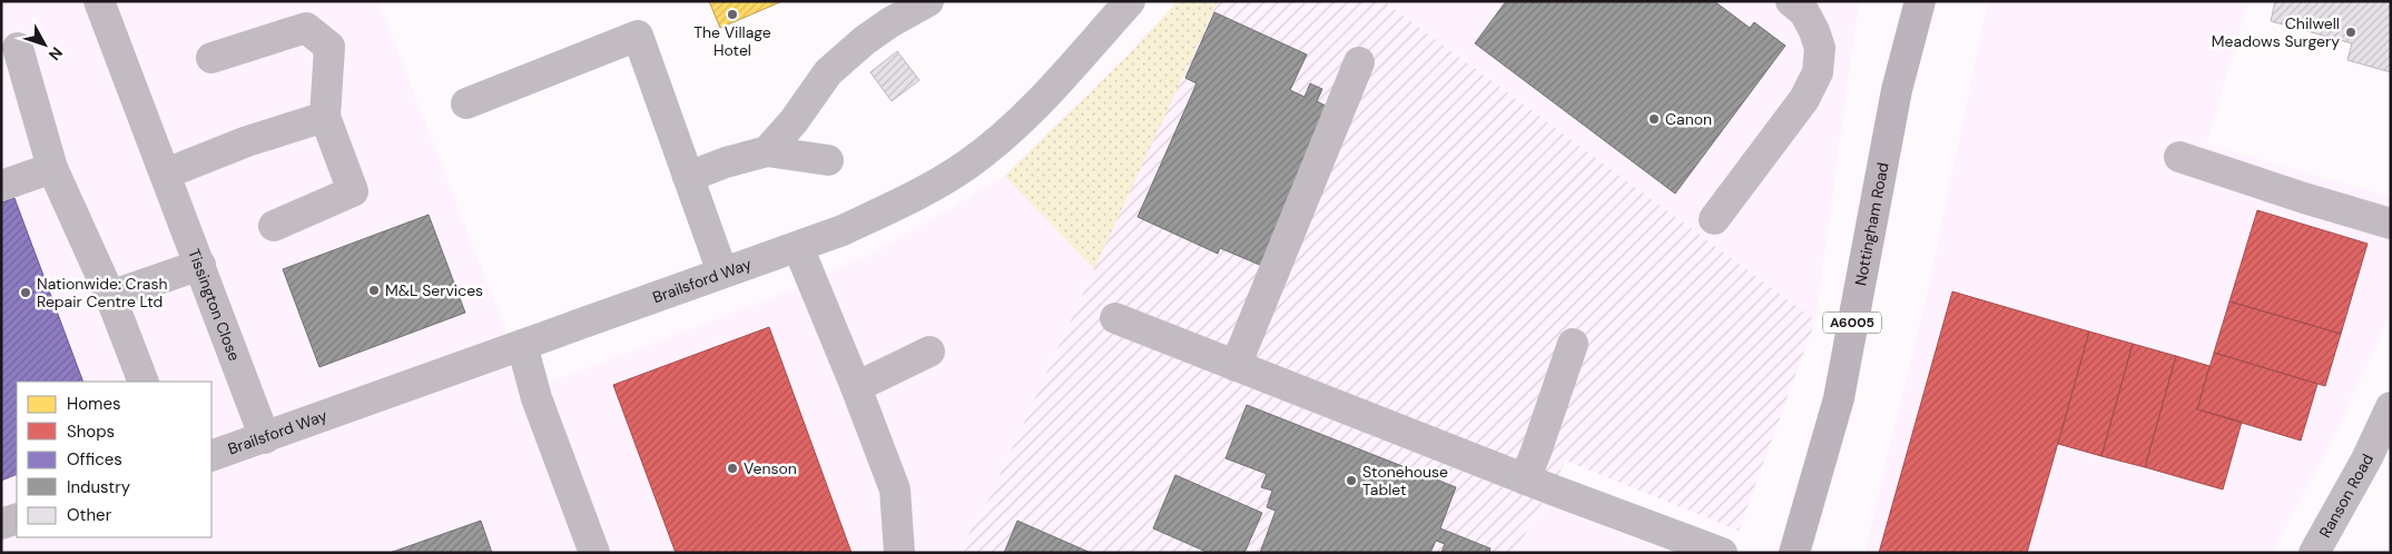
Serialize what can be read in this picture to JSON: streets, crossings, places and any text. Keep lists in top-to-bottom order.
{
  "streets": {
    "main road": ["Nottingham Road", "A6005"],
    "street": ["Brailsford Way", "Tissington Close", "Ranson Road"]
  },
  "crossings": [
    ["Brailsford Way", "Tissington Close"]
  ],
  "places": [
    "The Village Hotel",
    "Chilwell Meadows Surgery",
    "Canon",
    "M&L Services",
    "Nationwide: Crash Repair Centre Ltd",
    "Venson",
    "Stonehouse Tablet"
  ],
  "legend": [
    "Homes",
    "Shops",
    "Offices",
    "Industry",
    "Other"
  ],
  "north": "bottom right"
}
